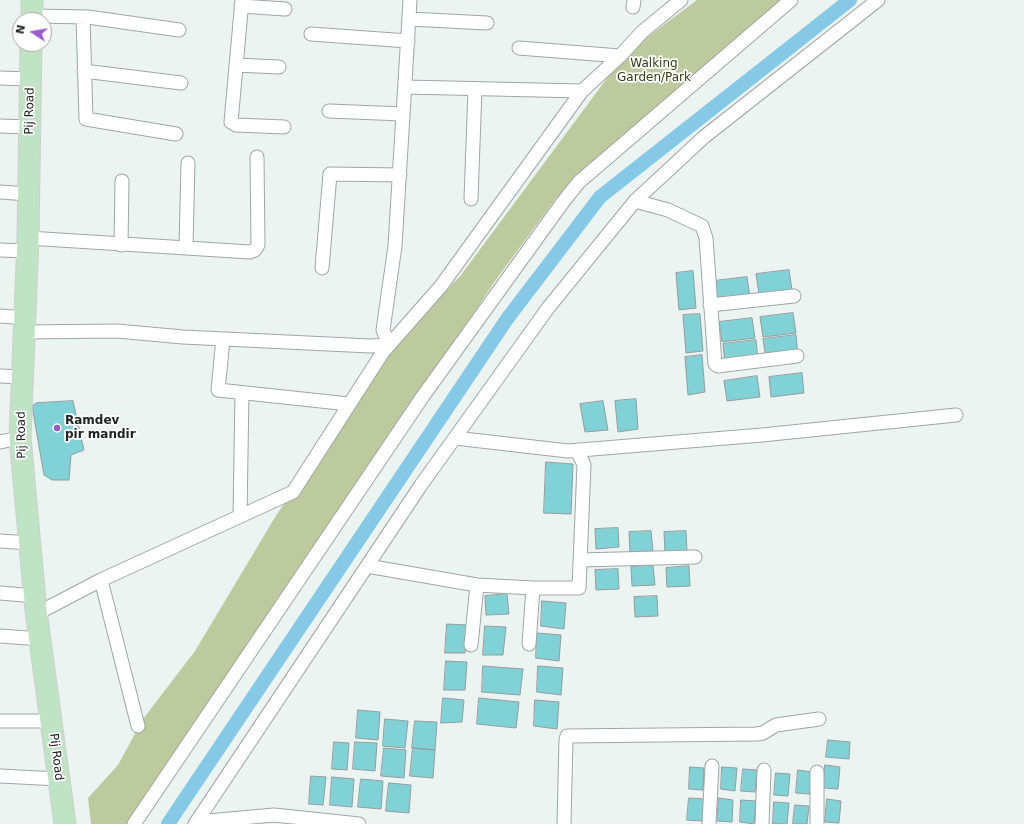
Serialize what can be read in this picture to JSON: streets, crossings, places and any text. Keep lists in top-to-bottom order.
{
  "streets": {
    "main road": ["Pij Road"]
  },
  "parks": ["Walking Garden/Park"],
  "places": ["Ramdev pir mandir"],
  "north": "left"
}
